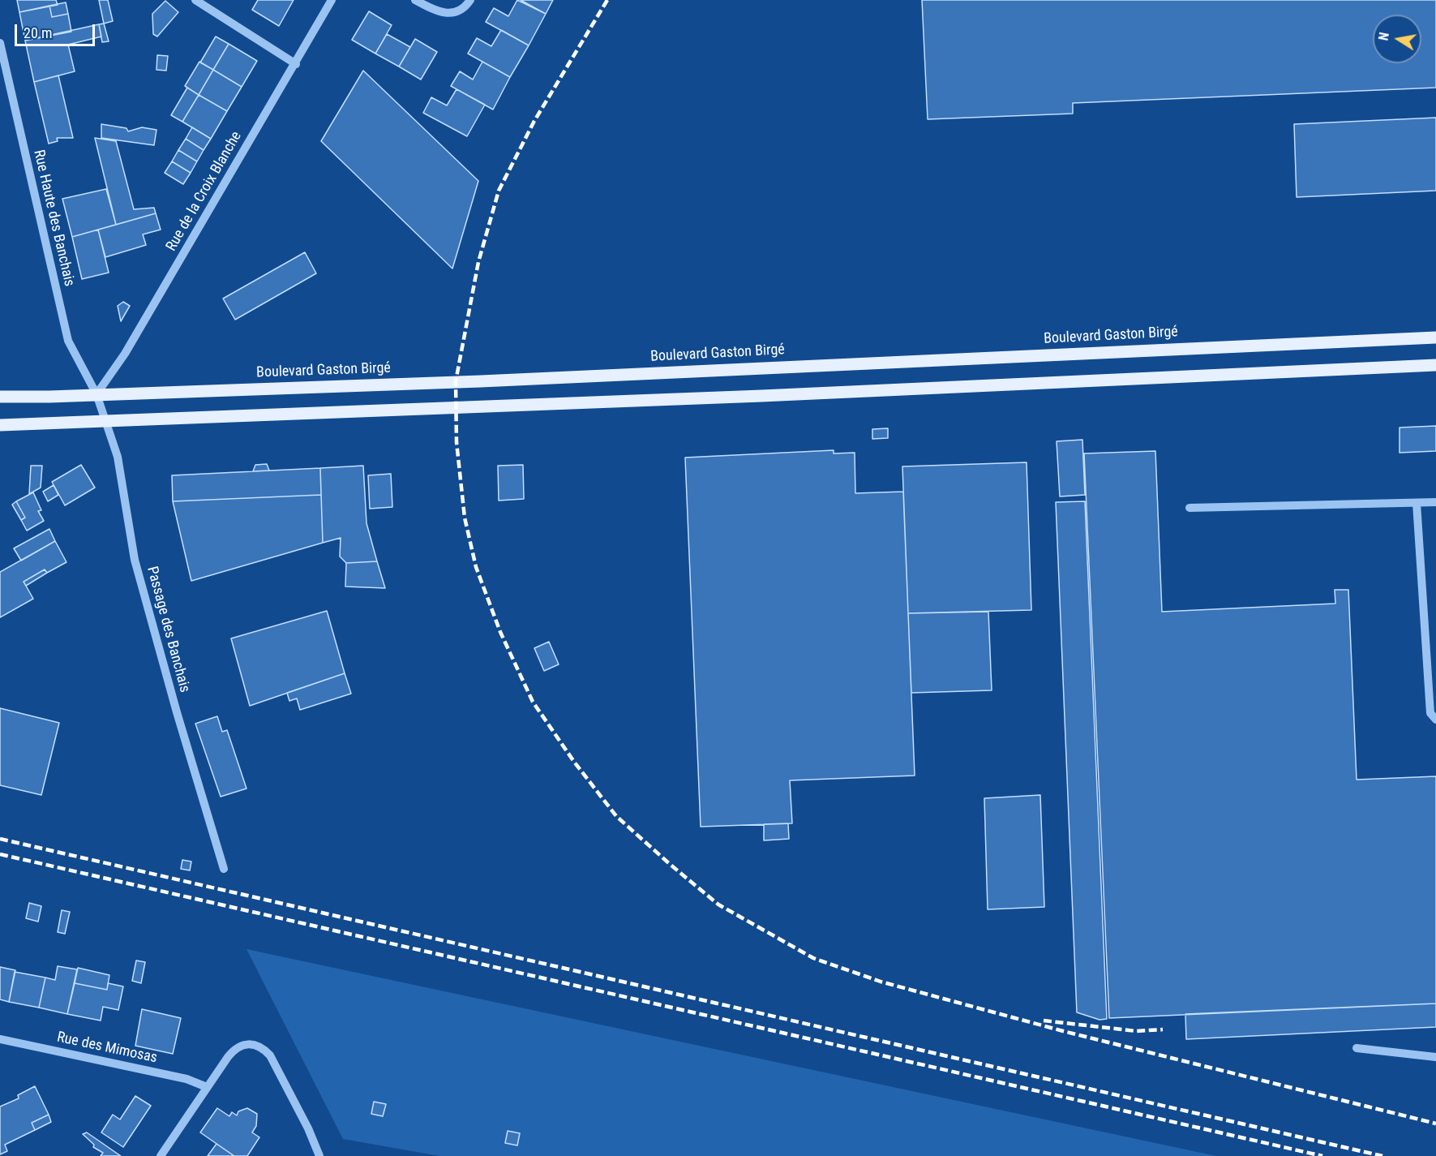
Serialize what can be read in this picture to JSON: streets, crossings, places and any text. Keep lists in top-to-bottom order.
{
  "streets": {
    "main road": ["Boulevard Gaston Birgé"],
    "street": [
      "Rue de la Croix Blanche",
      "Rue Haute des Banchais",
      "Passage des Banchais",
      "Rue des Mimosas"
    ]
  },
  "crossings": [
    ["Rue de la Croix Blanche", "Rue Haute des Banchais"],
    ["Rue de la Croix Blanche", "Boulevard Gaston Birgé"],
    ["Rue de la Croix Blanche", "Passage des Banchais"],
    ["Rue Haute des Banchais", "Boulevard Gaston Birgé"],
    ["Rue Haute des Banchais", "Passage des Banchais"],
    ["Boulevard Gaston Birgé", "Passage des Banchais"]
  ],
  "scale_bar": "20 m",
  "north": "left"
}
